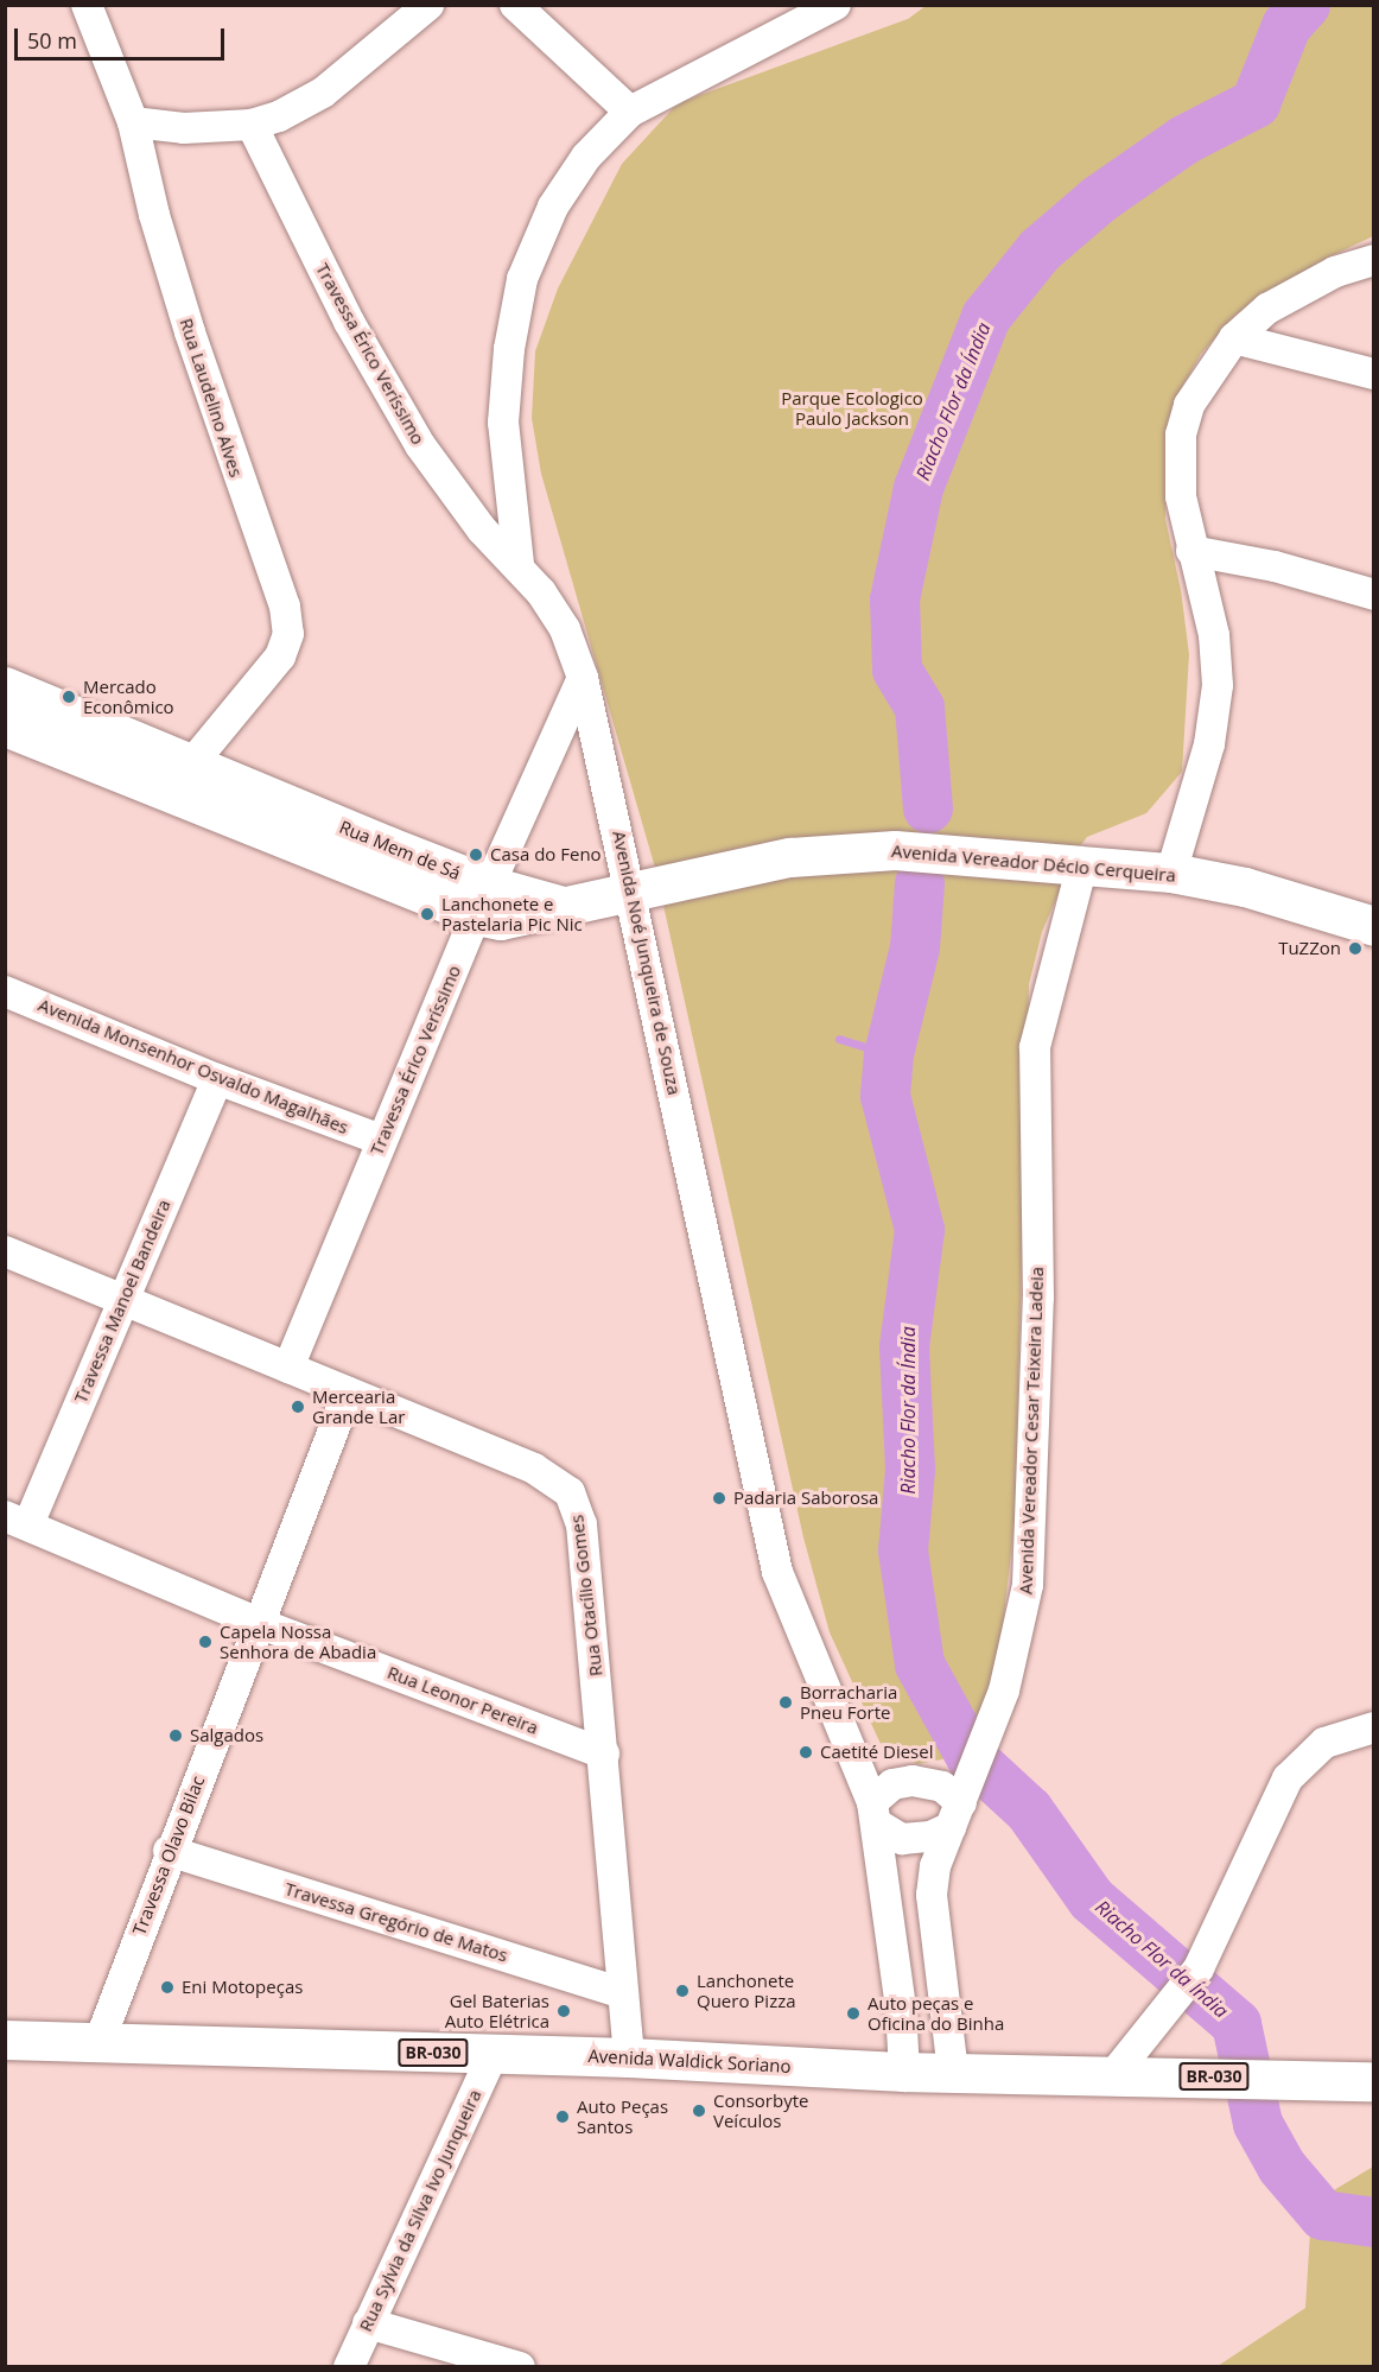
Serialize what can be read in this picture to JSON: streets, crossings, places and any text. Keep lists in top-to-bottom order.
{
  "streets": {
    "street": [
      "Travessa Érico Veríssimo",
      "Rua Laudelino Alves",
      "Rua Mem de Sá",
      "Avenida Vereador Décio Cerqueira",
      "Avenida Noé Junqueira de Souza",
      "Avenida Monsenhor Osvaldo Magalhães",
      "Travessa Manoel Bandeira",
      "Avenida Vereador Cesar Teixeira Ladeia",
      "Rua Otacílio Gomes",
      "Rua Leonor Pereira",
      "Travessa Olavo Bilac",
      "Travessa Gregório de Matos",
      "BR-030",
      "Avenida Waldick Soriano",
      "Rua Sylvia da Silva Ivo Junqueira"
    ]
  },
  "crossings": [
    ["Travessa Érico Veríssimo", "Rua Mem de Sá"],
    ["Travessa Érico Veríssimo", "Avenida Noé Junqueira de Souza"],
    ["Travessa Érico Veríssimo", "Avenida Monsenhor Osvaldo Magalhães"],
    ["Travessa Érico Veríssimo", "Rua Otacílio Gomes"],
    ["Rua Laudelino Alves", "Rua Mem de Sá"],
    ["Rua Mem de Sá", "Avenida Vereador Décio Cerqueira"],
    ["Avenida Vereador Décio Cerqueira", "Avenida Noé Junqueira de Souza"],
    ["Avenida Vereador Décio Cerqueira", "Avenida Vereador Cesar Teixeira Ladeia"],
    ["Avenida Noé Junqueira de Souza", "Avenida Vereador Cesar Teixeira Ladeia"],
    ["Avenida Noé Junqueira de Souza", "Avenida Waldick Soriano"],
    ["Avenida Monsenhor Osvaldo Magalhães", "Travessa Manoel Bandeira"],
    ["Travessa Manoel Bandeira", "Rua Otacílio Gomes"],
    ["Travessa Manoel Bandeira", "Rua Leonor Pereira"],
    ["Avenida Vereador Cesar Teixeira Ladeia", "Avenida Waldick Soriano"],
    ["Rua Otacílio Gomes", "Rua Leonor Pereira"],
    ["Rua Otacílio Gomes", "Travessa Olavo Bilac"],
    ["Rua Otacílio Gomes", "Travessa Gregório de Matos"],
    ["Rua Otacílio Gomes", "Avenida Waldick Soriano"],
    ["Rua Leonor Pereira", "Travessa Olavo Bilac"],
    ["Travessa Olavo Bilac", "Travessa Gregório de Matos"],
    ["Travessa Olavo Bilac", "Avenida Waldick Soriano"],
    ["Avenida Waldick Soriano", "Rua Sylvia da Silva Ivo Junqueira"]
  ],
  "water": ["Riacho Flor da Índia"],
  "parks": ["Parque Ecologico Paulo Jackson"],
  "places": [
    "Mercado Econômico",
    "Casa do Feno",
    "Lanchonete e Pastelaria Pic Nic",
    "TuZZon",
    "Mercearia Grande Lar",
    "Padaria Saborosa",
    "Capela Nossa Senhora de Abadia",
    "Borracharia Pneu Forte",
    "Salgados",
    "Caetité Diesel",
    "Eni Motopeças",
    "Lanchonete Quero Pizza",
    "Gel Baterias Auto Elétrica",
    "Auto peças e Oficina do Binha",
    "Consorbyte Veículos",
    "Auto Peças Santos"
  ],
  "scale_bar": "50 m"
}
